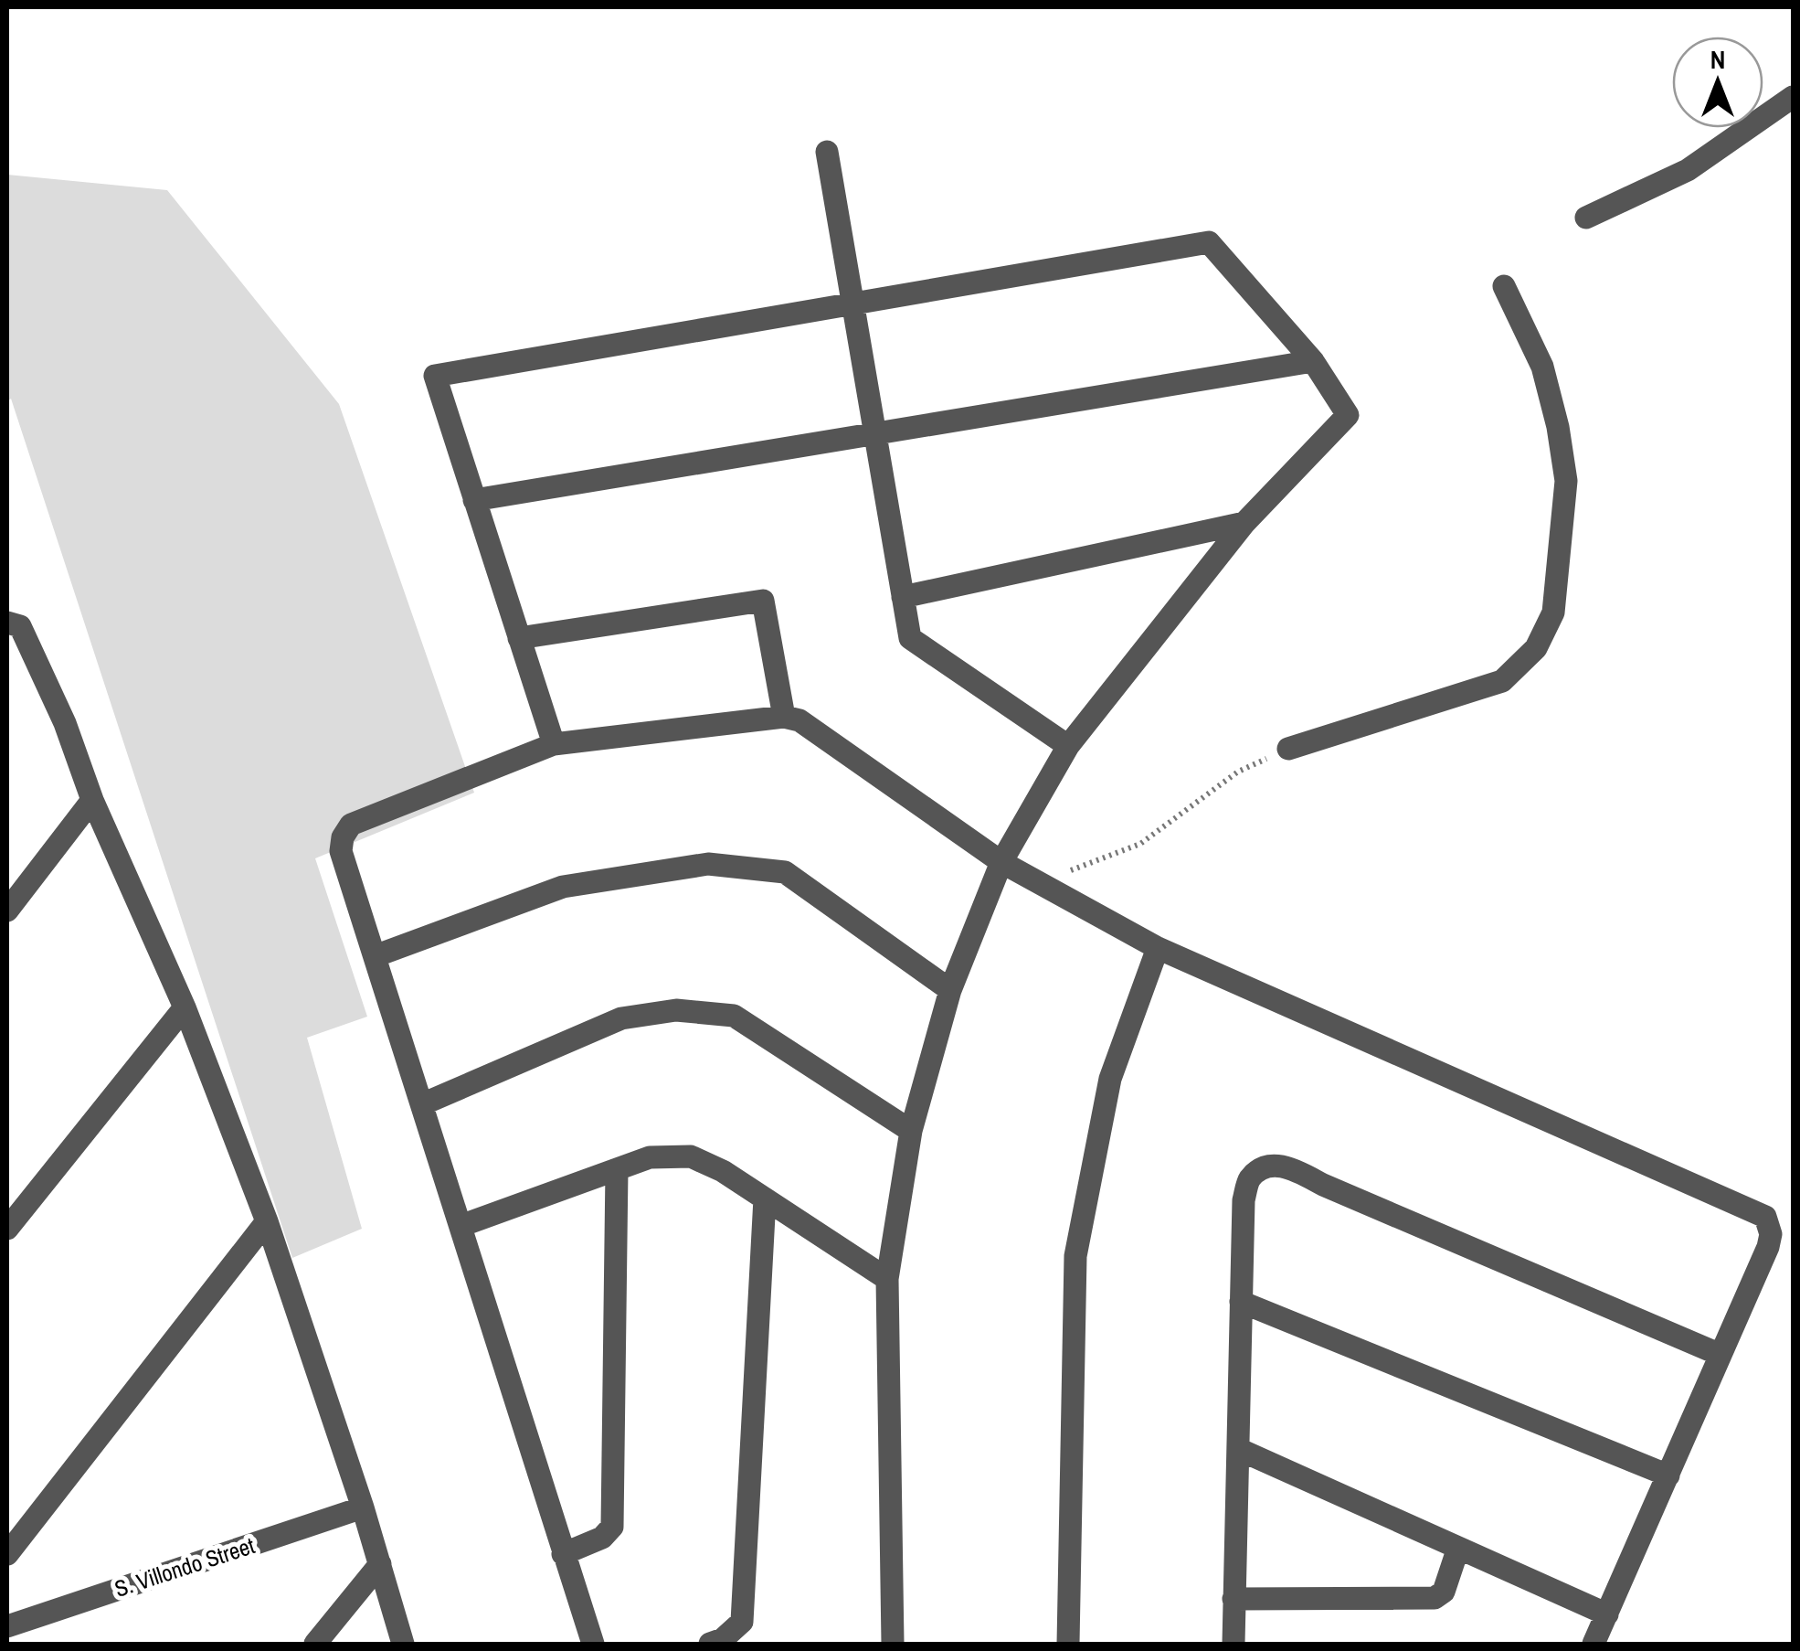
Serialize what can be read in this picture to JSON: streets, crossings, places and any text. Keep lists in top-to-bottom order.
{
  "streets": {
    "street": ["S. Villondo Street"]
  },
  "north": "top"
}
